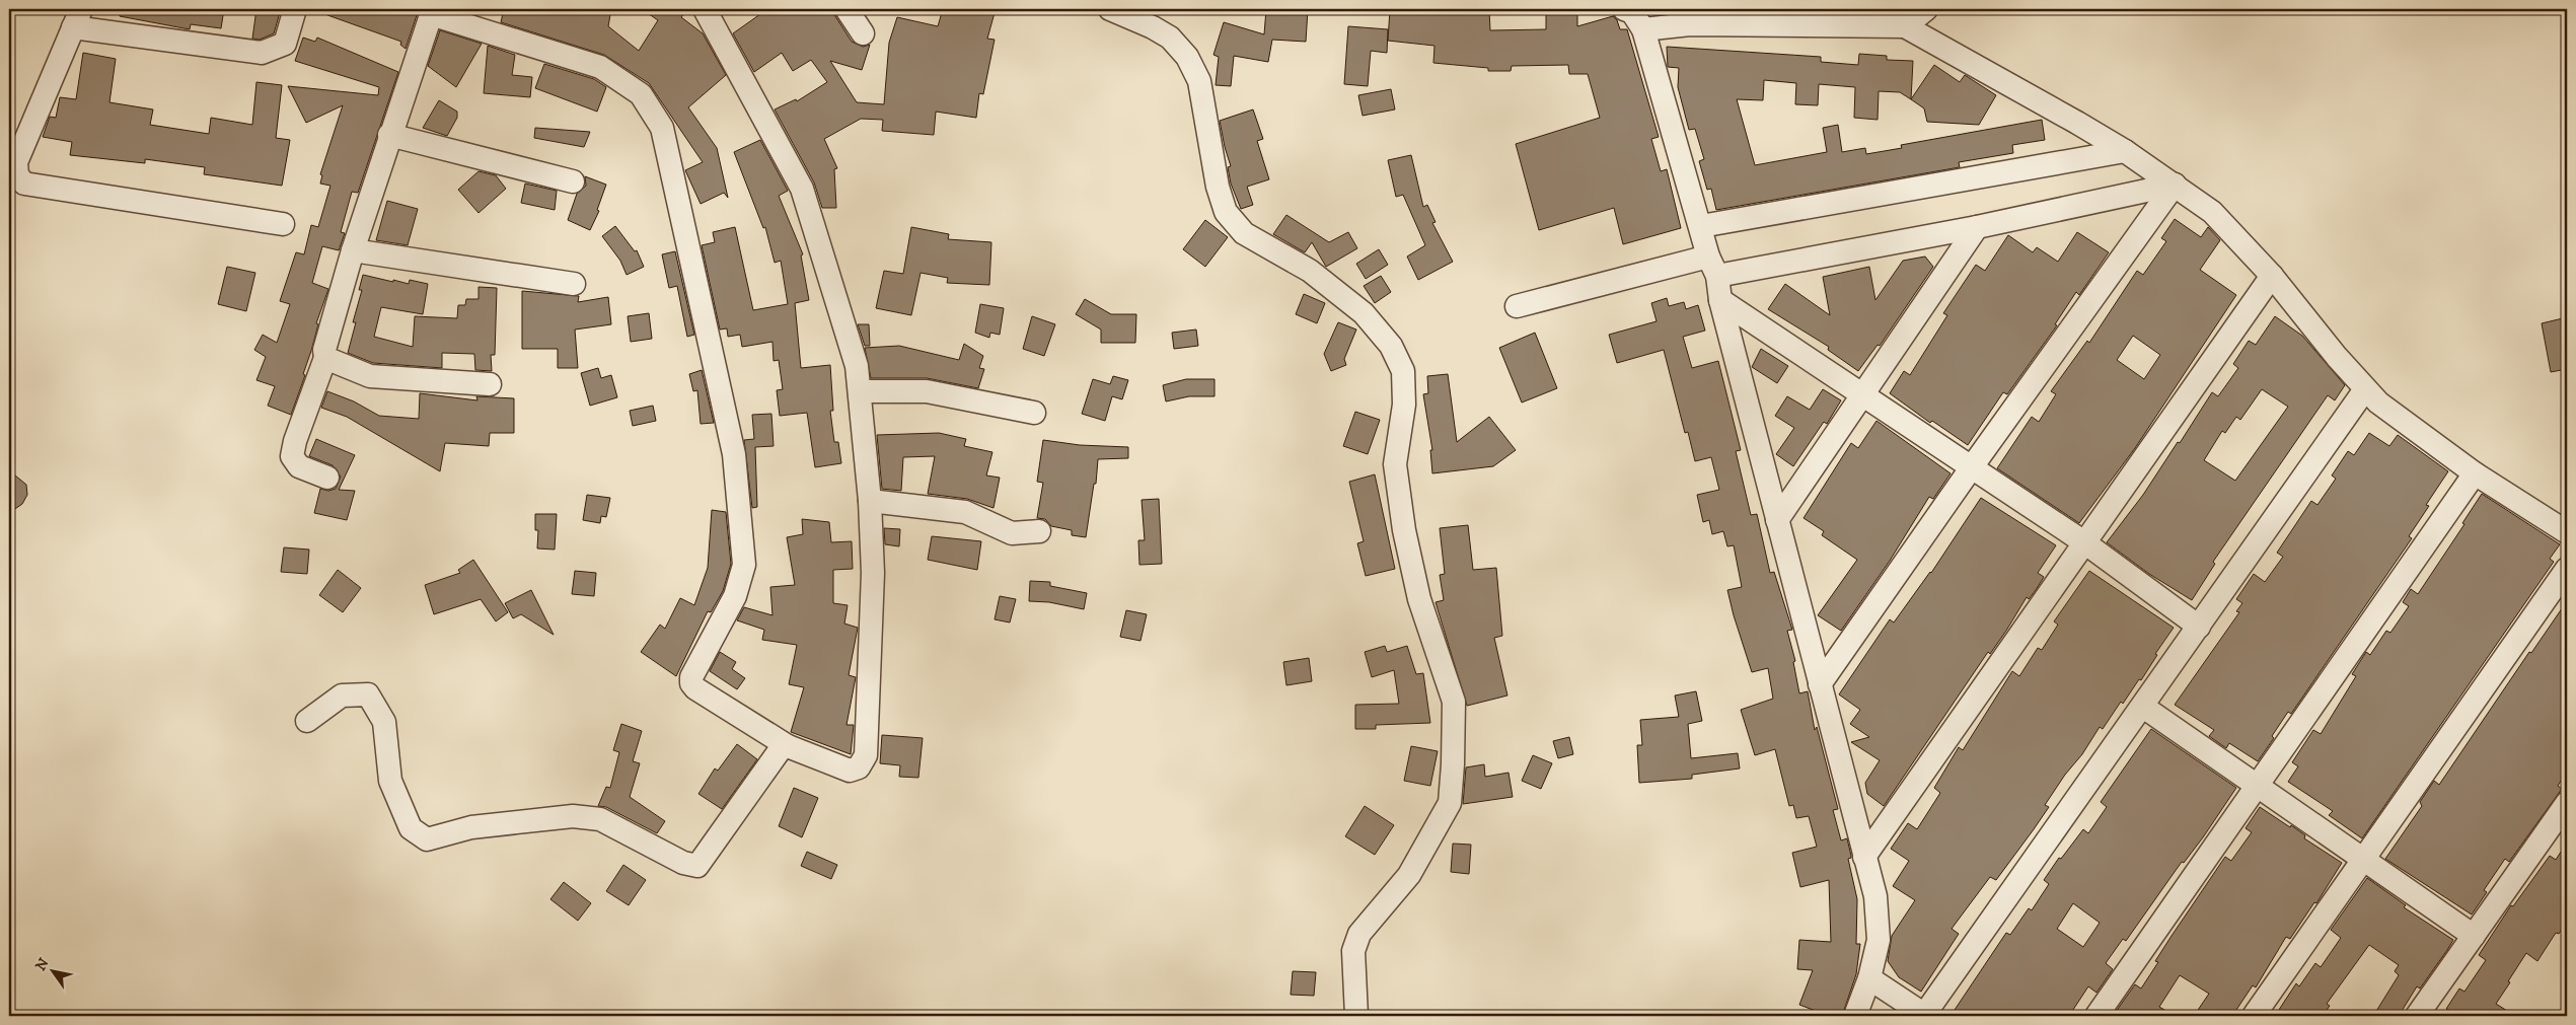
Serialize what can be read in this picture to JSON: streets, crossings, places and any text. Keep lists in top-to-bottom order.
{
  "north": "top left"
}
